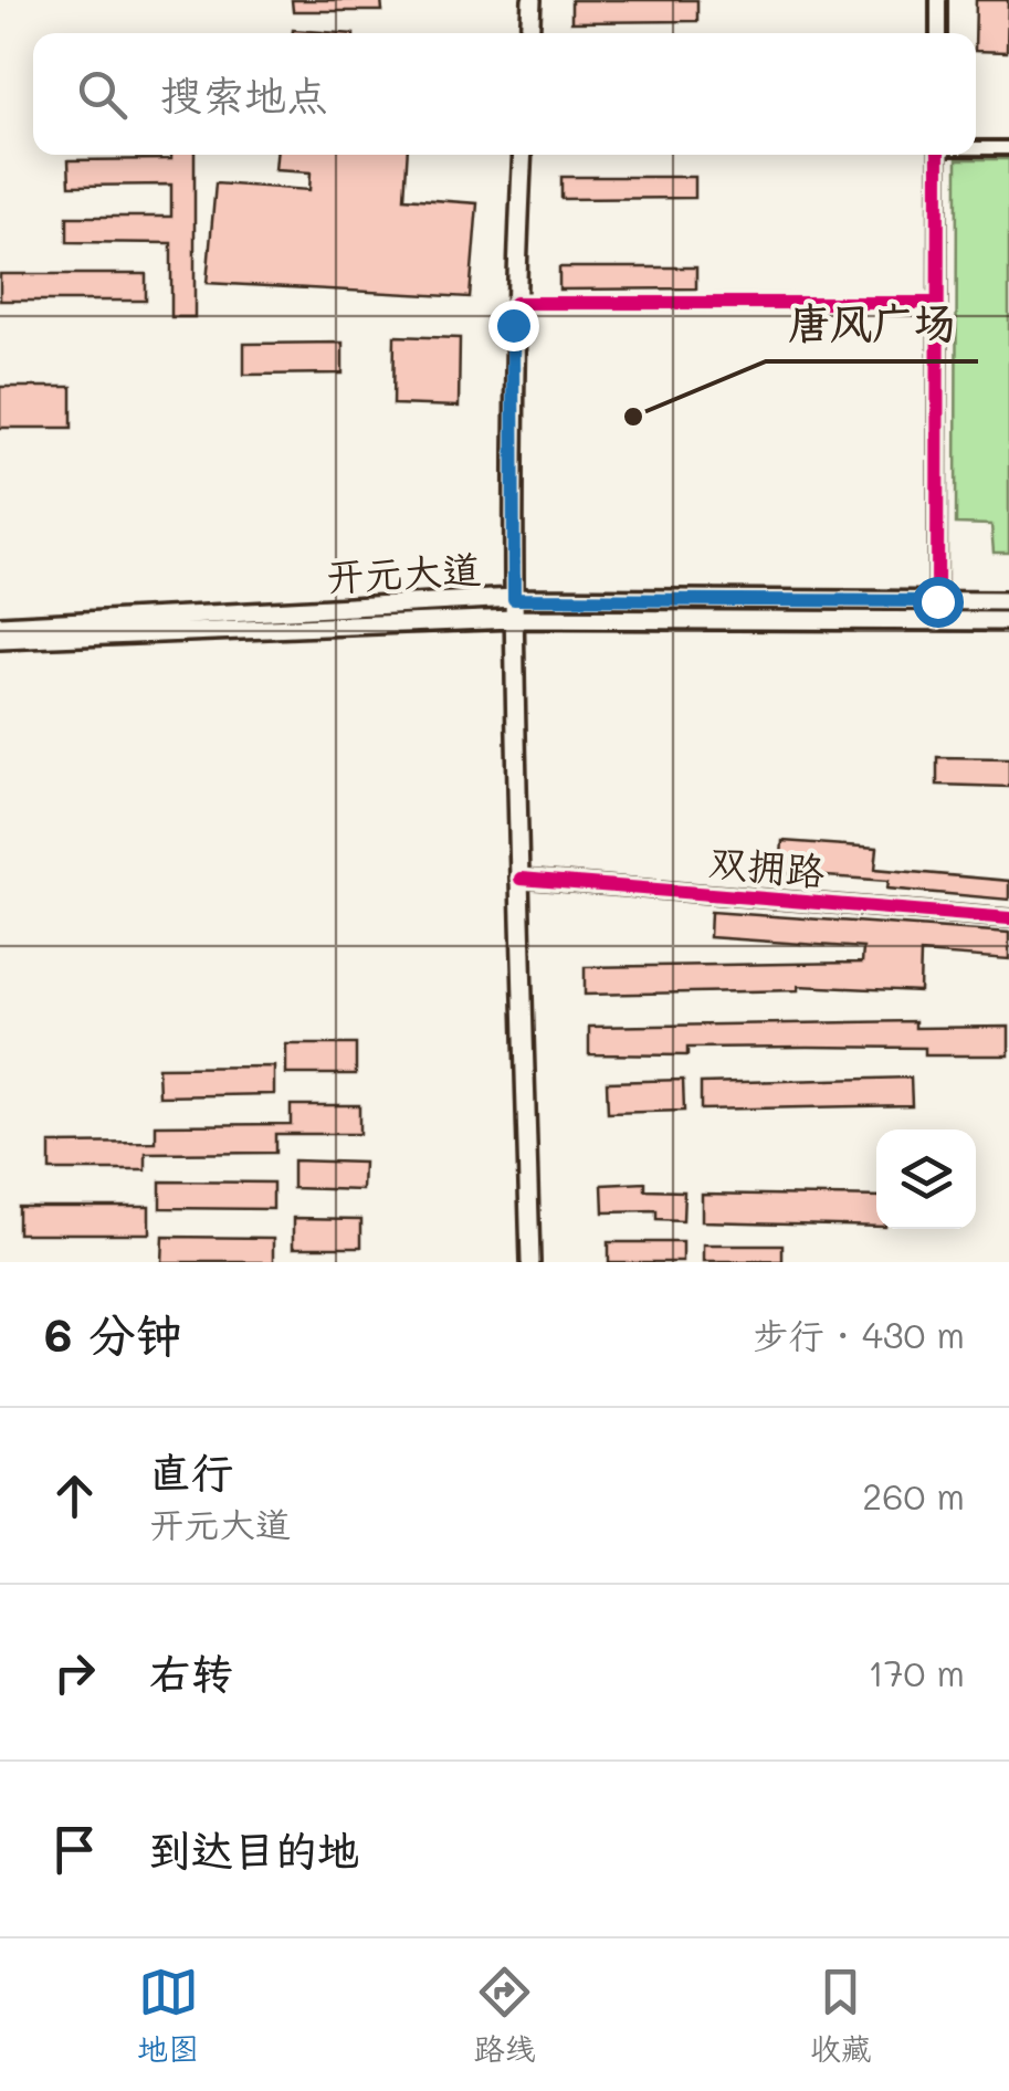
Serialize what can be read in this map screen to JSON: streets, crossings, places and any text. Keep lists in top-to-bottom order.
{
  "streets": {
    "main road": ["开元大道"],
    "street": ["双拥路"]
  },
  "places": ["唐风广场"],
  "page": {
    "search": "搜索地点",
    "heading": ["6 分钟", "步行 · 430 m"],
    "list": [
      ["直行", "开元大道", "260 m"],
      ["右转", "170 m"],
      "到达目的地"
    ],
    "nav": ["地图", "路线", "收藏"]
  }
}
